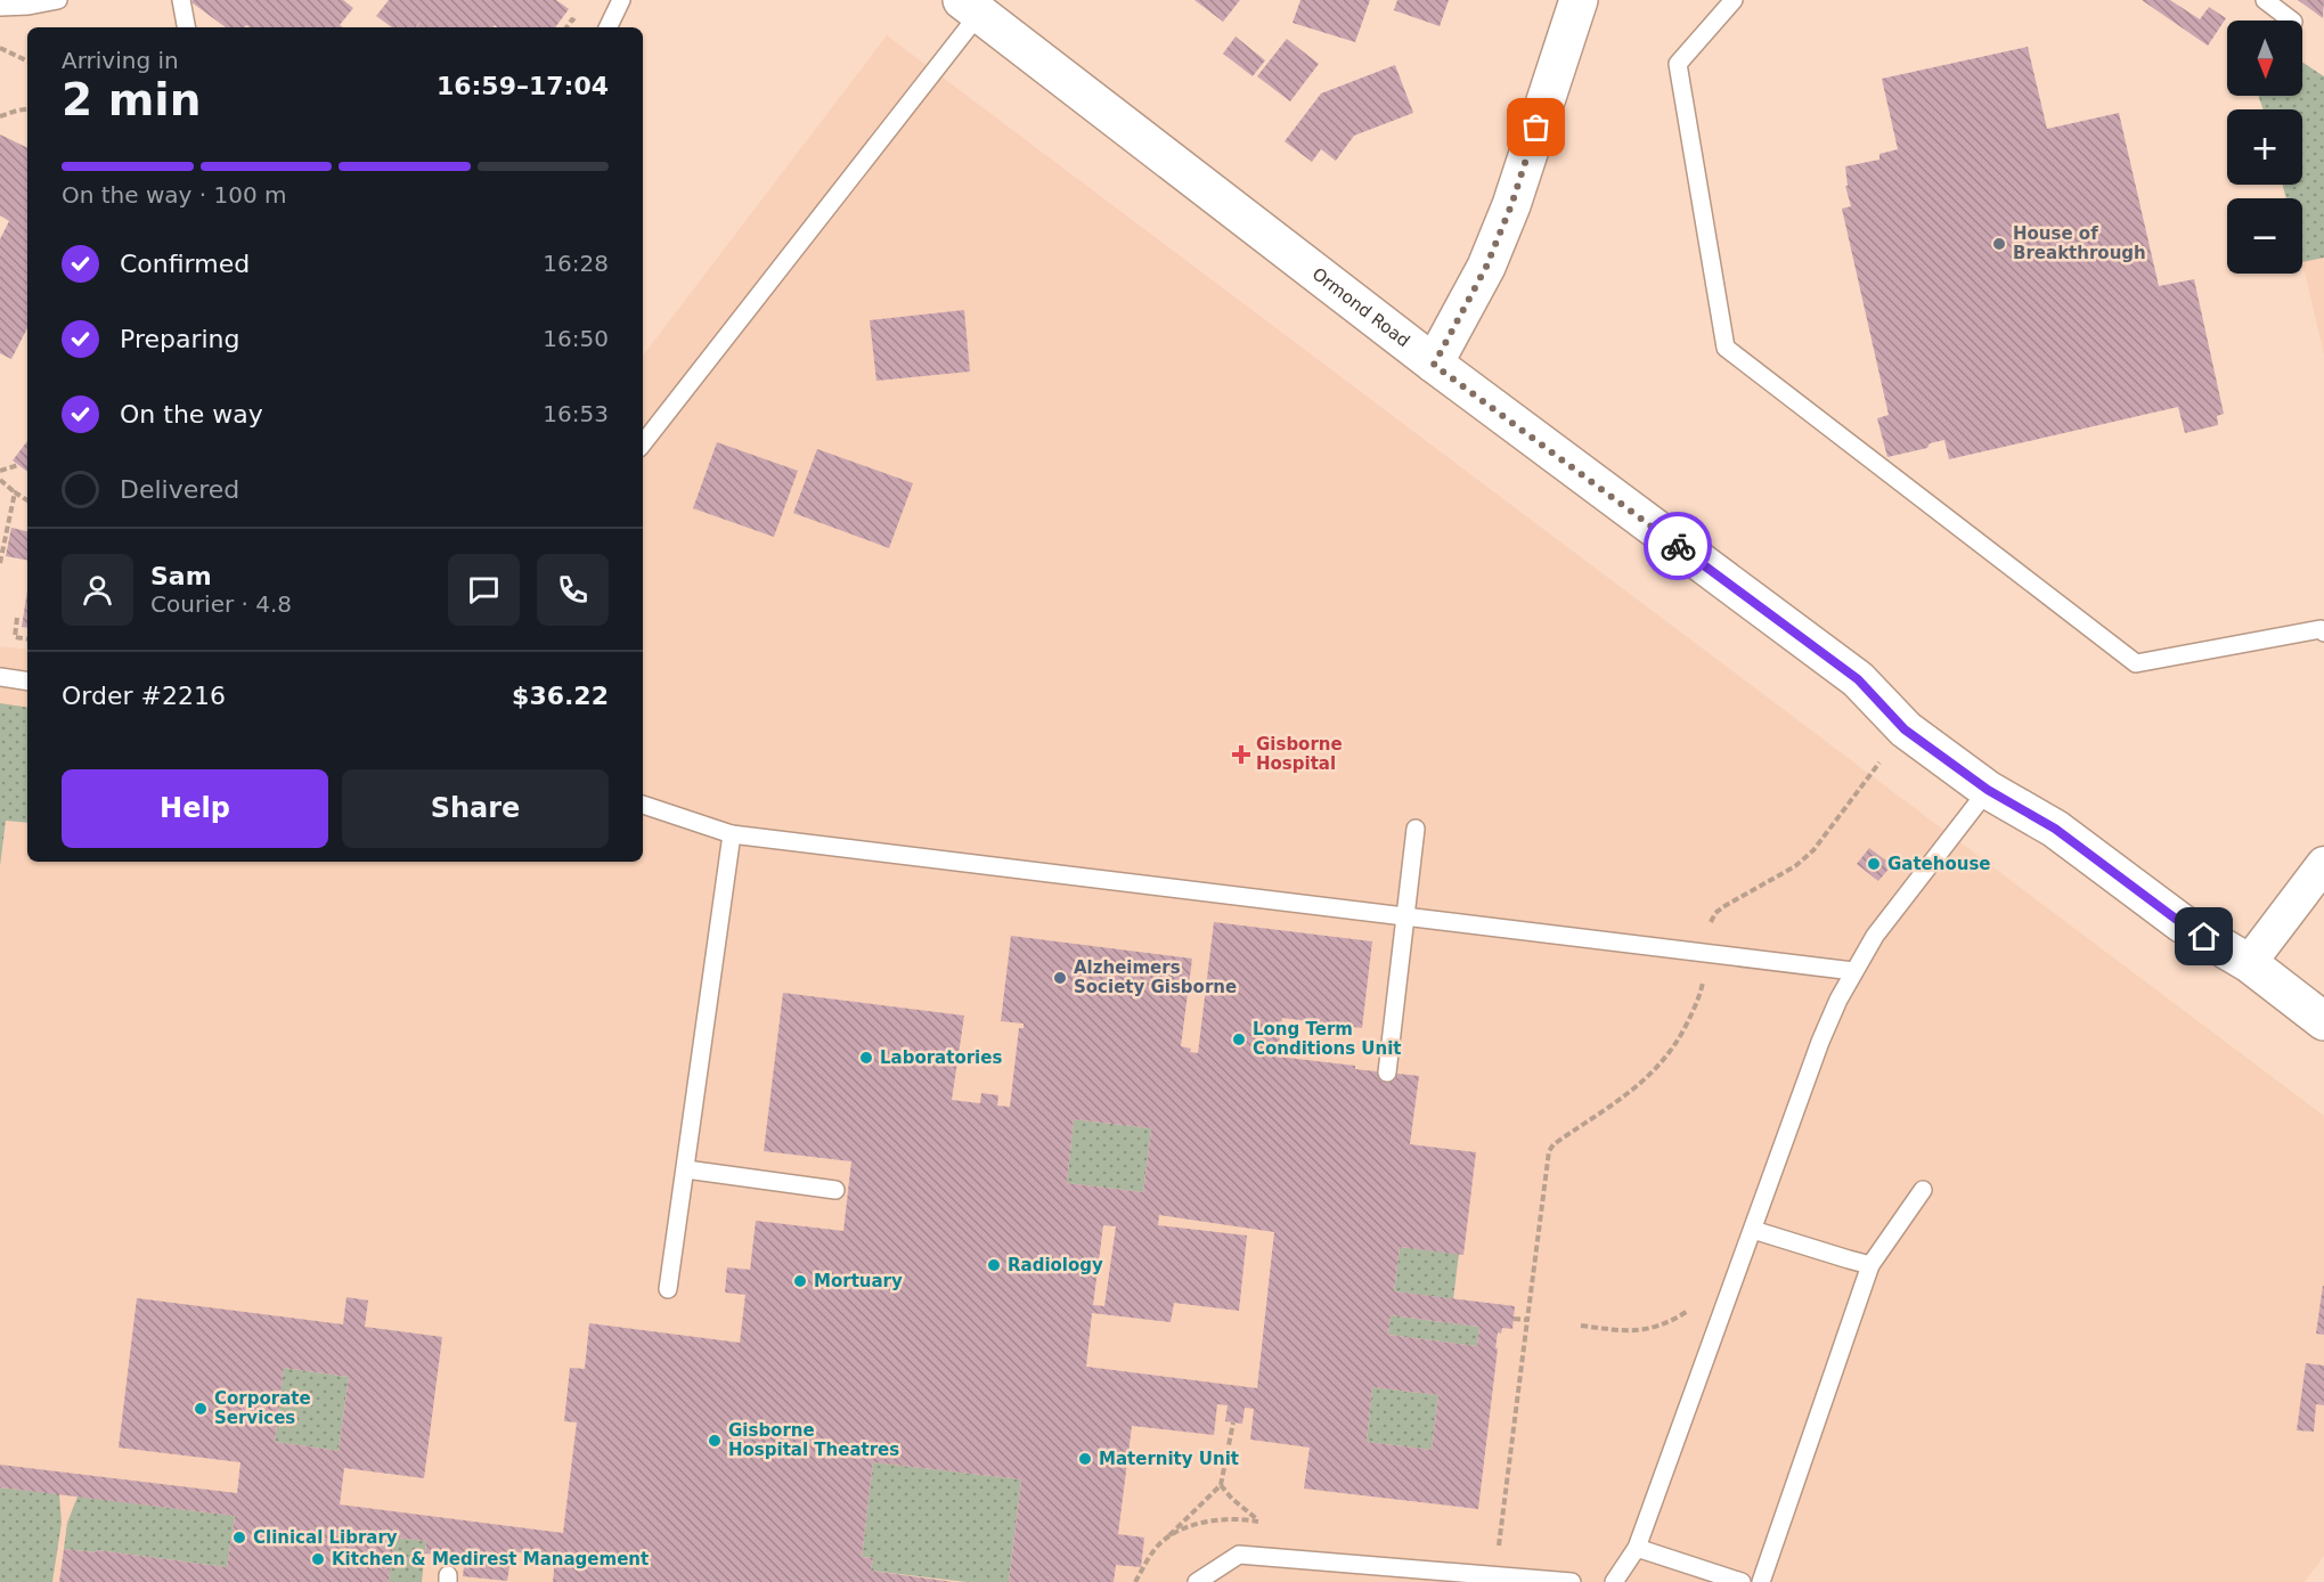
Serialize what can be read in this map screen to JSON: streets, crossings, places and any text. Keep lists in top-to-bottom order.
{
  "streets": {
    "main road": ["Ormond Road"]
  },
  "places": {
    "other": [
      "House of Breakthrough",
      "Gatehouse",
      "Alzheimers Society Gisborne",
      "Long Term Conditions Unit",
      "Laboratories",
      "Radiology",
      "Mortuary",
      "Corporate Services",
      "Gisborne Hospital Theatres",
      "Maternity Unit",
      "Clinical Library",
      "Kitchen & Medirest Management"
    ],
    "health": ["Gisborne Hospital"]
  },
  "north": "bottom",
  "page": {
    "map_buttons": ["+", "−"],
    "heading": ["2 min", "Arriving in", "16:59–17:04"],
    "panel": [
      "Sam",
      "Courier · 4.8",
      "Order #2216",
      "$36.22"
    ],
    "bar": "On the way · 100 m",
    "list": [
      ["Confirmed", "16:28"],
      ["Preparing", "16:50"],
      ["On the way", "16:53"],
      "Delivered"
    ],
    "buttons": ["Help", "Share"]
  }
}
